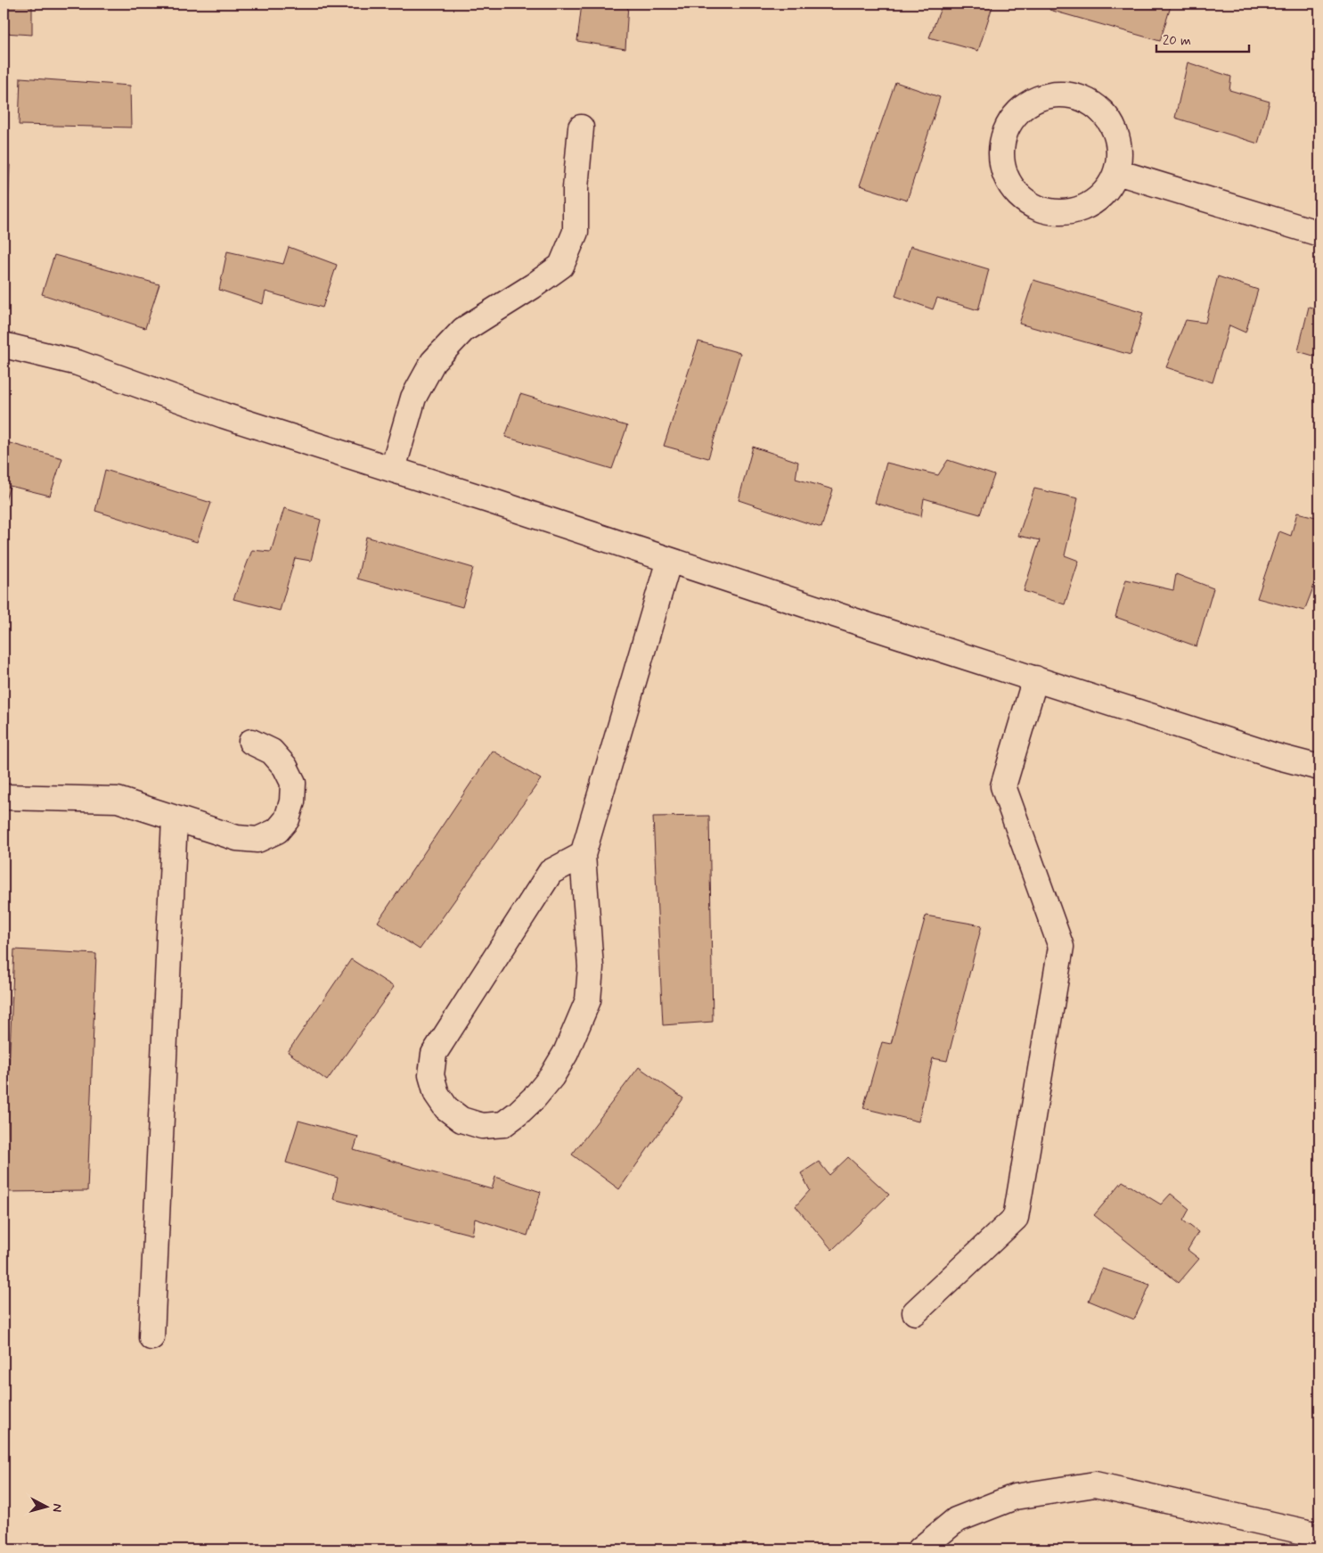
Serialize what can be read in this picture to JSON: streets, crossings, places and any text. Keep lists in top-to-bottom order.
{
  "scale_bar": "20 m",
  "north": "right"
}
